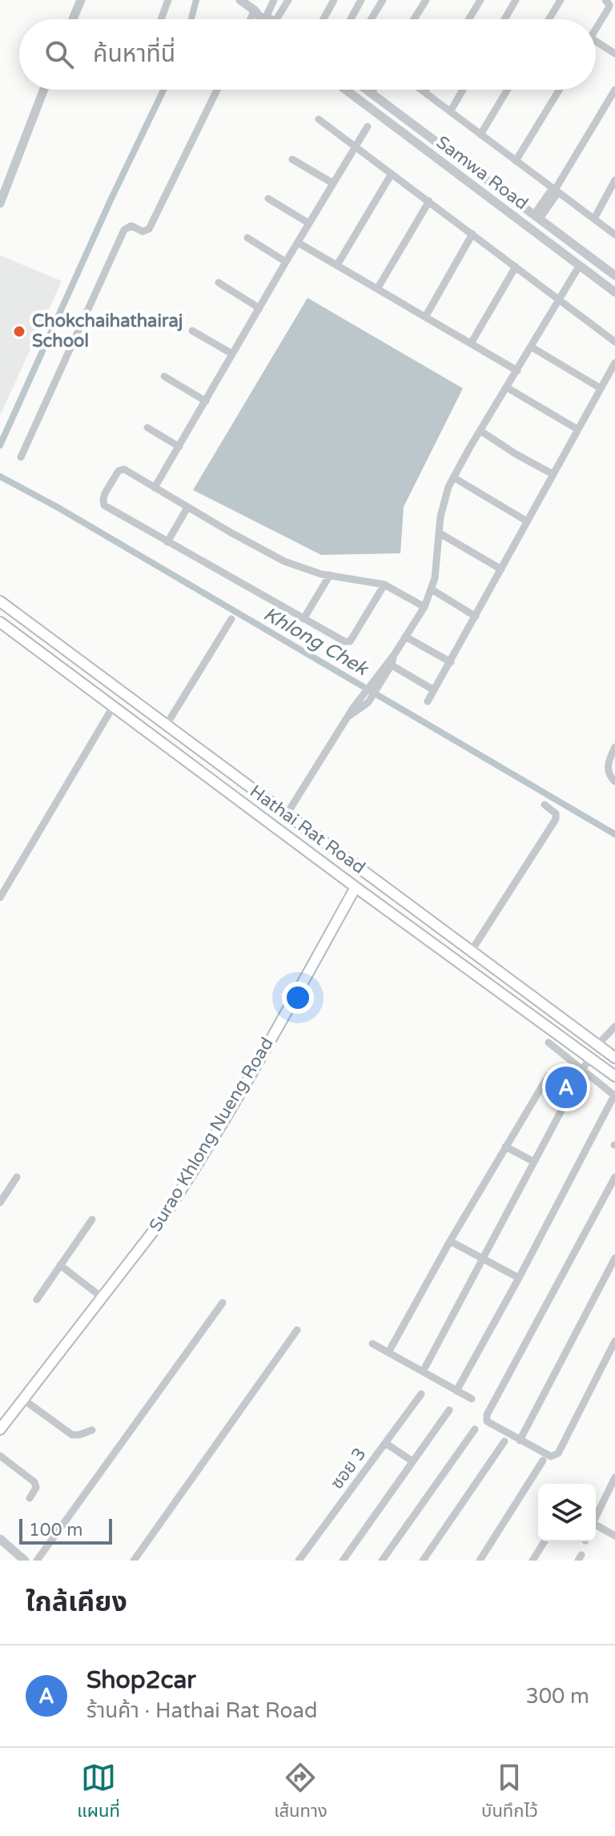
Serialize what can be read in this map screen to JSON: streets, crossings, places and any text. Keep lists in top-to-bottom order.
{
  "streets": {
    "main road": ["Hathai Rat Road", "Surao Khlong Nueng Road"],
    "street": ["Samwa Road", "ซอย 3"]
  },
  "crossings": [
    ["Hathai Rat Road", "Surao Khlong Nueng Road"]
  ],
  "water": ["Khlong Chek"],
  "places": ["Chokchaihathairaj School"],
  "scale_bar": "100 m",
  "page": {
    "search": "ค้นหาที่นี่",
    "pins": "A",
    "scale": "100 m",
    "heading": "ใกล้เคียง",
    "list": [
      {
        "mark": "A",
        "name": "Shop2car",
        "note": "ร้านค้า · Hathai Rat Road",
        "value": "300 m"
      }
    ],
    "nav": ["แผนที่", "เส้นทาง", "บันทึกไว้"]
  }
}
